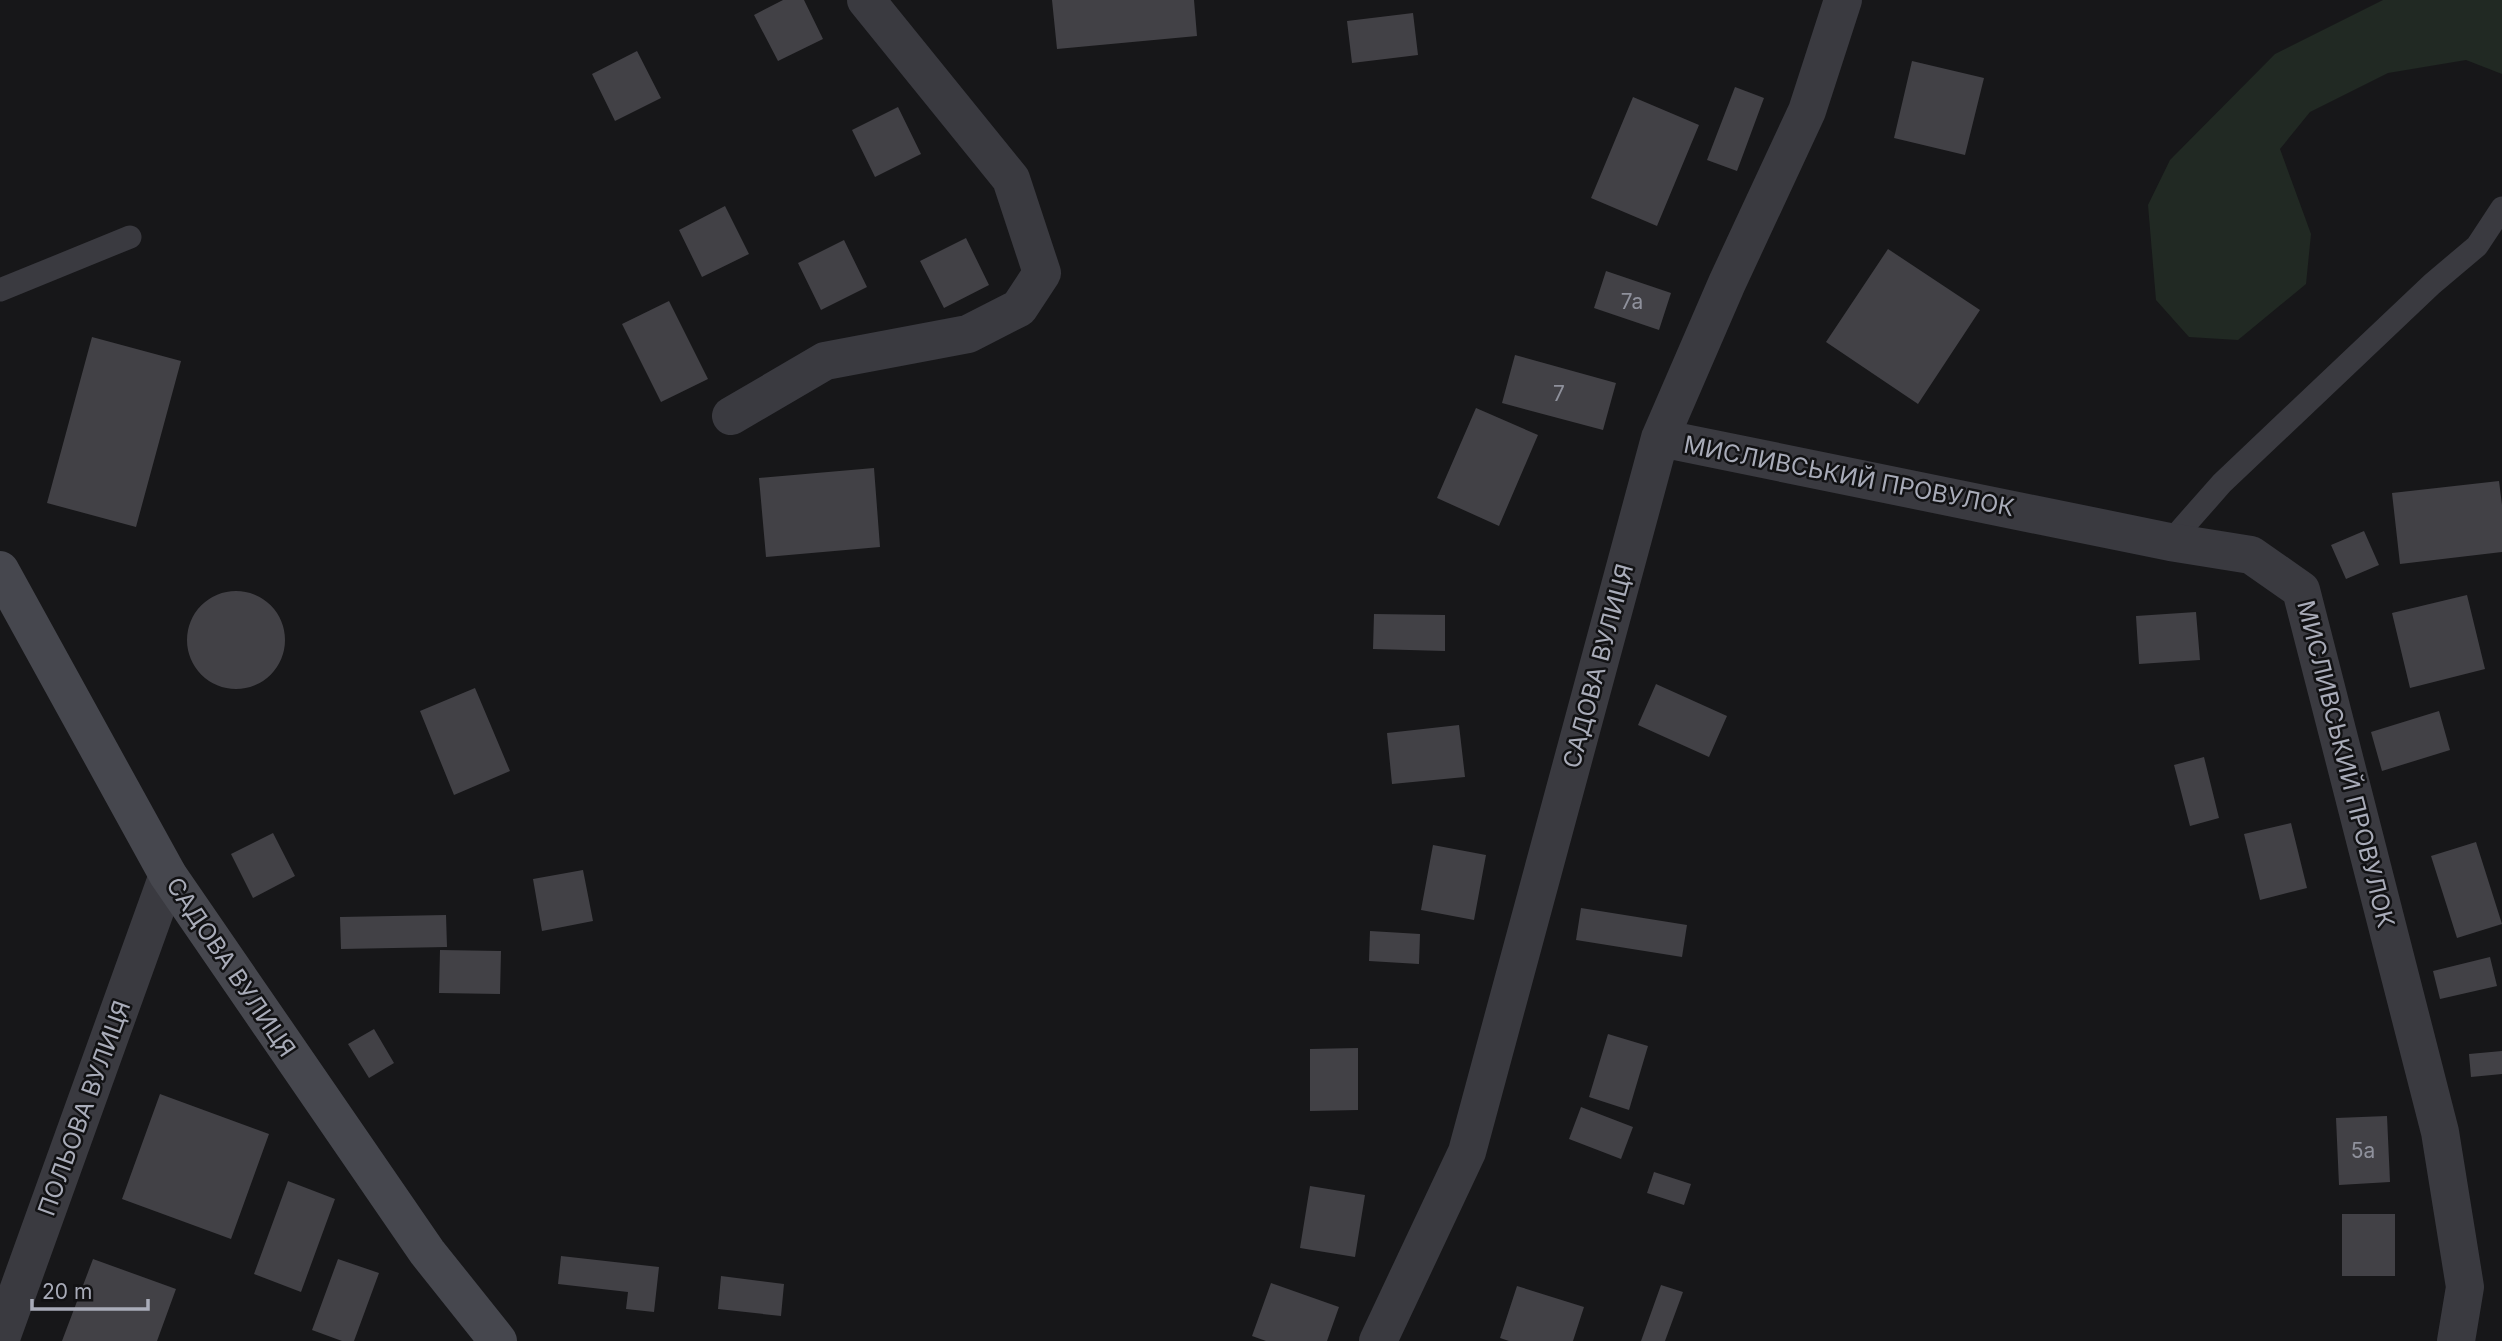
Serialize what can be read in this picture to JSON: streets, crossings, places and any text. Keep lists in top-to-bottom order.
{
  "streets": {
    "street": ["МИСЛИВСЬКИЙ ПРОВУЛОК", "САДОВА ВУЛИЦЯ", "ПОЛЬОВА ВУЛИЦЯ"]
  },
  "crossings": [
    ["МИСЛИВСЬКИЙ ПРОВУЛОК", "САДОВА ВУЛИЦЯ"],
    ["САДОВА ВУЛИЦЯ", "ПОЛЬОВА ВУЛИЦЯ"]
  ],
  "house_numbers": ["7а", "7", "5а"],
  "scale_bar": "20 m"
}
